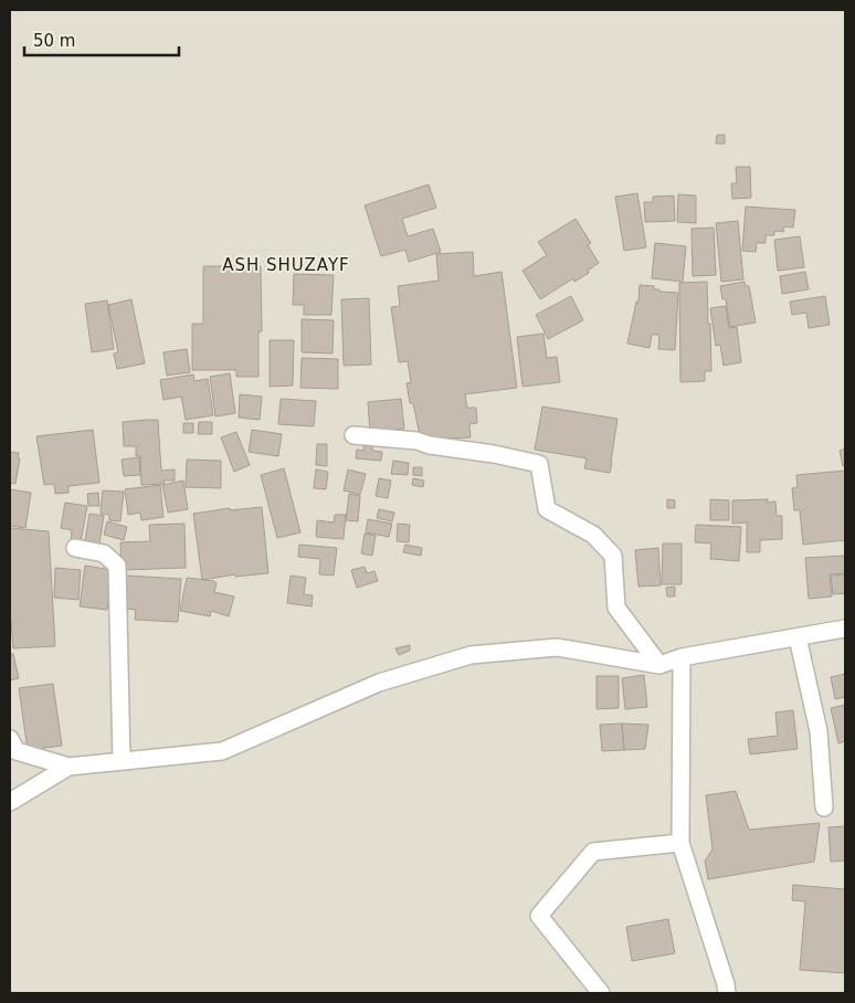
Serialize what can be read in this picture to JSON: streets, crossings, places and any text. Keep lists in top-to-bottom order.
{
  "districts": ["ASH SHUZAYF"],
  "scale_bar": "50 m"
}
